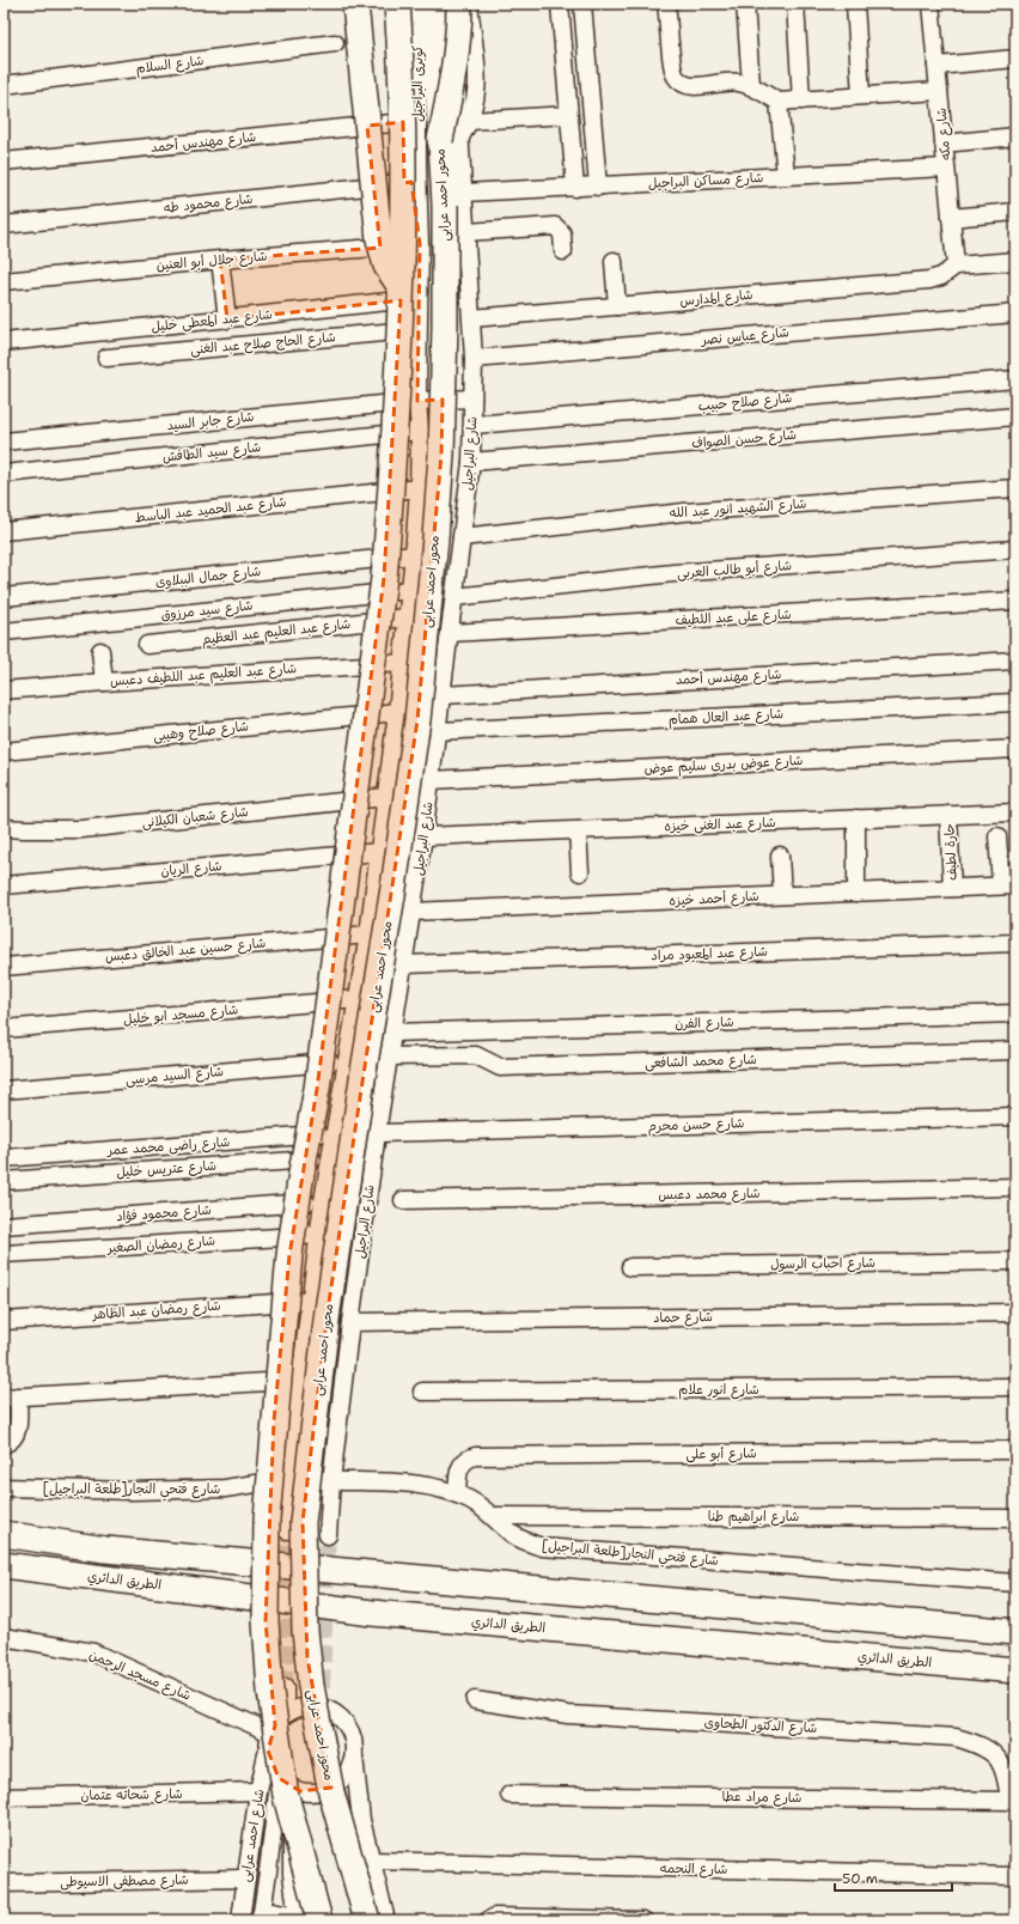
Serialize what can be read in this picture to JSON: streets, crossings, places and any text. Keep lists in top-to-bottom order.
{
  "streets": {
    "highway": ["محور احمد عرابى", "الطريق الدائري"],
    "street": [
      "شارع السلام",
      "كوبرى البراجيل",
      "شارع مكه",
      "شارع مهندس أحمد",
      "شارع مساكن البراجيل",
      "شارع محمود طه",
      "شارع جلال أبو العنين",
      "شارع المدارس",
      "شارع عبد المعطى خليل",
      "شارع عباس نصر",
      "شارع الحاج صلاح عبد الغنى",
      "شارع صلاح حبيب",
      "شارع جابر السيد",
      "شارع حسن الصواف",
      "شارع سيد الطافش",
      "شارع البراجيل",
      "شارع الشهيد انور عبد الله",
      "شارع عبد الحميد عبد الباسط",
      "شارع أبو طالب العربى",
      "شارع جمال الببلاوى",
      "شارع سيد مرزوق",
      "شارع على عبد اللطيف",
      "شارع عبد العليم عبد العظيم",
      "شارع عبد العليم عبد اللطيف دعبس",
      "شارع عبد العال همام",
      "شارع صلاح وهيبى",
      "شارع عوض بدرى سليم عوض",
      "شارع شعبان الكيلانى",
      "شارع عبد الغنى خيزه",
      "حارة لطيف",
      "شارع الريان",
      "شارع أحمد خيزه",
      "شارع حسين عبد الخالق دعبس",
      "شارع عبد المعبود مراد",
      "شارع مسجد ابو خليل",
      "شارع الفرن",
      "شارع محمد الشافعى",
      "شارع السيد مرسى",
      "شارع حسن محرم",
      "شارع راضى محمد عمر",
      "شارع عتريس خليل",
      "شارع محمد دعبس",
      "شارع محمود فؤاد",
      "شارع رمضان الصغير",
      "شارع احباب الرسول",
      "شارع رمضان عبد الظاهر",
      "شارع حماد",
      "شارع انور علام",
      "شارع أبو على",
      "شارع فتحي النجار[طلعة البراجيل]",
      "شارع ابراهيم طنا",
      "شارع مسجد الرحمن",
      "شارع الدكتور الطحاوى",
      "شارع شحاته عتمان",
      "شارع مراد عطا",
      "شارع احمد عرابى",
      "شارع النجمه",
      "شارع مصطفى الاسيوطى"
    ]
  },
  "crossings": [
    ["شارع مكه", "شارع مساكن البراجيل"],
    ["شارع مكه", "شارع المدارس"],
    ["شارع مهندس أحمد", "شارع البراجيل"],
    ["شارع مساكن البراجيل", "شارع البراجيل"],
    ["محور احمد عرابى", "شارع البراجيل"],
    ["شارع المدارس", "شارع البراجيل"],
    ["شارع عباس نصر", "شارع البراجيل"],
    ["شارع صلاح حبيب", "شارع البراجيل"],
    ["شارع جابر السيد", "شارع البراجيل"],
    ["شارع حسن الصواف", "شارع البراجيل"],
    ["شارع البراجيل", "شارع الشهيد انور عبد الله"],
    ["شارع البراجيل", "شارع أبو طالب العربى"],
    ["شارع البراجيل", "شارع على عبد اللطيف"],
    ["شارع البراجيل", "شارع عبد العال همام"],
    ["شارع البراجيل", "شارع عوض بدرى سليم عوض"],
    ["شارع البراجيل", "شارع عبد الغنى خيزه"],
    ["شارع البراجيل", "شارع أحمد خيزه"],
    ["شارع البراجيل", "شارع عبد المعبود مراد"],
    ["شارع البراجيل", "شارع الفرن"],
    ["شارع البراجيل", "شارع محمد الشافعى"],
    ["شارع البراجيل", "شارع حسن محرم"],
    ["شارع البراجيل", "شارع حماد"],
    ["شارع البراجيل", "شارع فتحي النجار[طلعة البراجيل]"],
    ["شارع أبو طالب العربى", "شارع سيد مرزوق"],
    ["شارع عبد الغنى خيزه", "حارة لطيف"],
    ["حارة لطيف", "شارع أحمد خيزه"],
    ["شارع أبو على", "شارع فتحي النجار[طلعة البراجيل]"],
    ["شارع فتحي النجار[طلعة البراجيل]", "شارع ابراهيم طنا"],
    ["شارع مسجد الرحمن", "شارع احمد عرابى"],
    ["شارع الدكتور الطحاوى", "شارع مراد عطا"],
    ["شارع شحاته عتمان", "شارع احمد عرابى"],
    ["شارع احمد عرابى", "شارع مصطفى الاسيوطى"]
  ],
  "scale_bar": "50 m"
}
